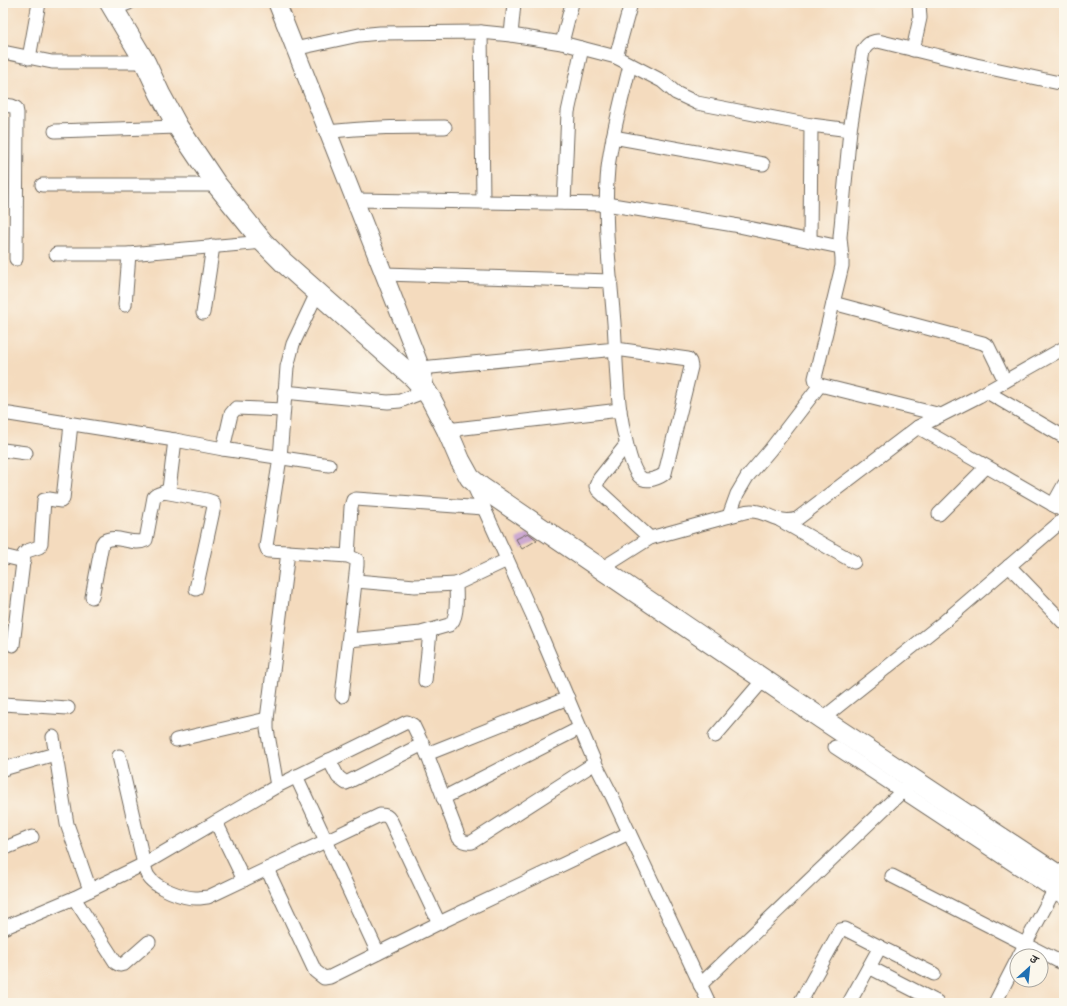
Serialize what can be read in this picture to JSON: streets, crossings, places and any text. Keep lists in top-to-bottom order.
{
  "north": "top right"
}
